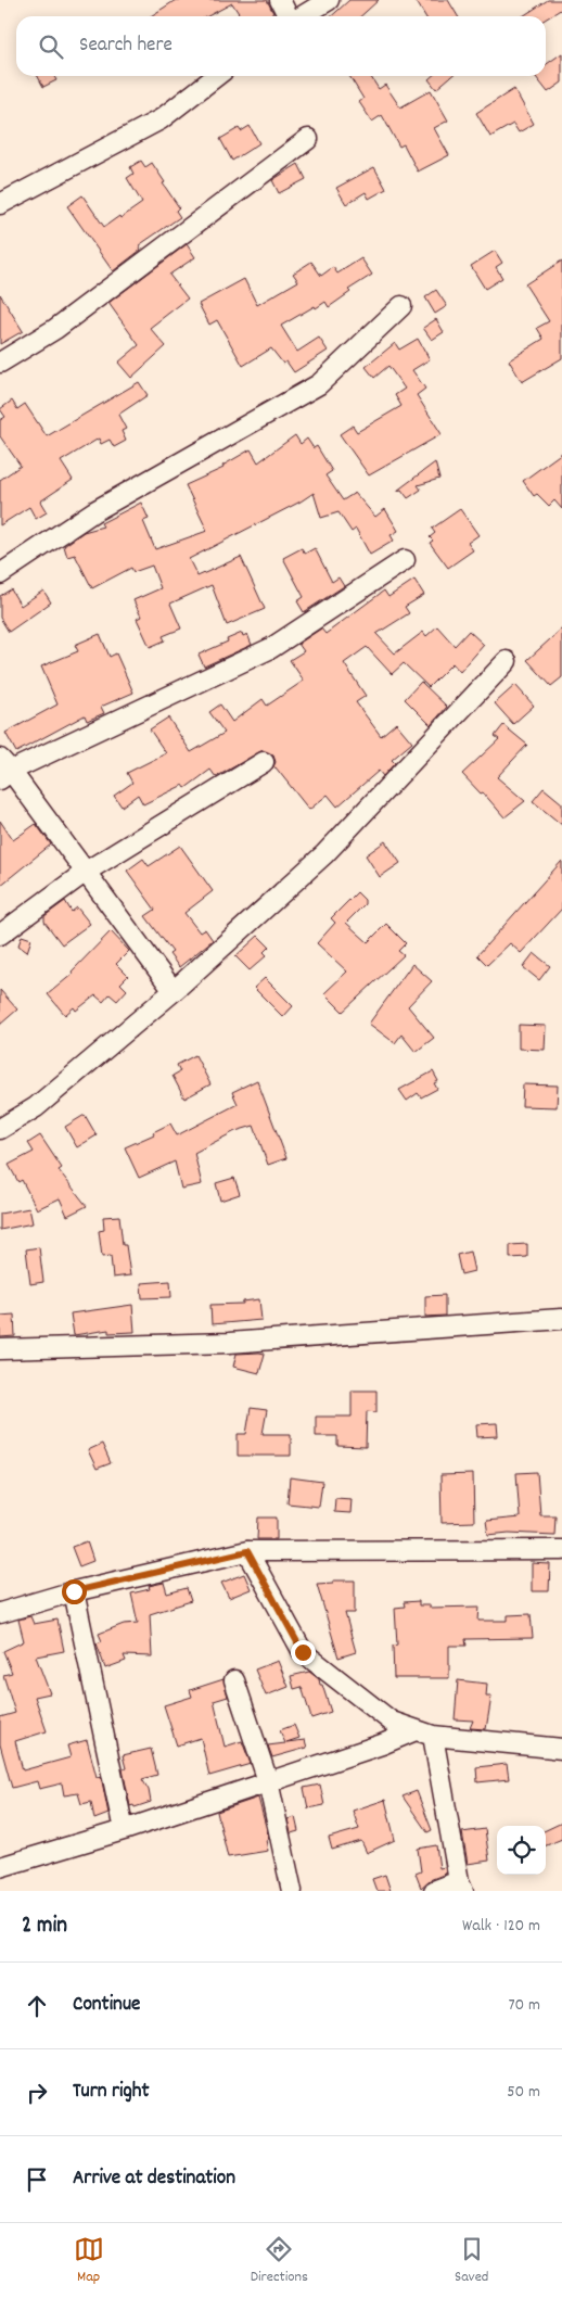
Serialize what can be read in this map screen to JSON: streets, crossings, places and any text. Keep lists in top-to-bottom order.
{
  "page": {
    "search": "Search here",
    "heading": ["2 min", "Walk · 120 m"],
    "list": [
      ["Continue", "70 m"],
      ["Turn right", "50 m"],
      "Arrive at destination"
    ],
    "nav": ["Map", "Directions", "Saved"]
  }
}
